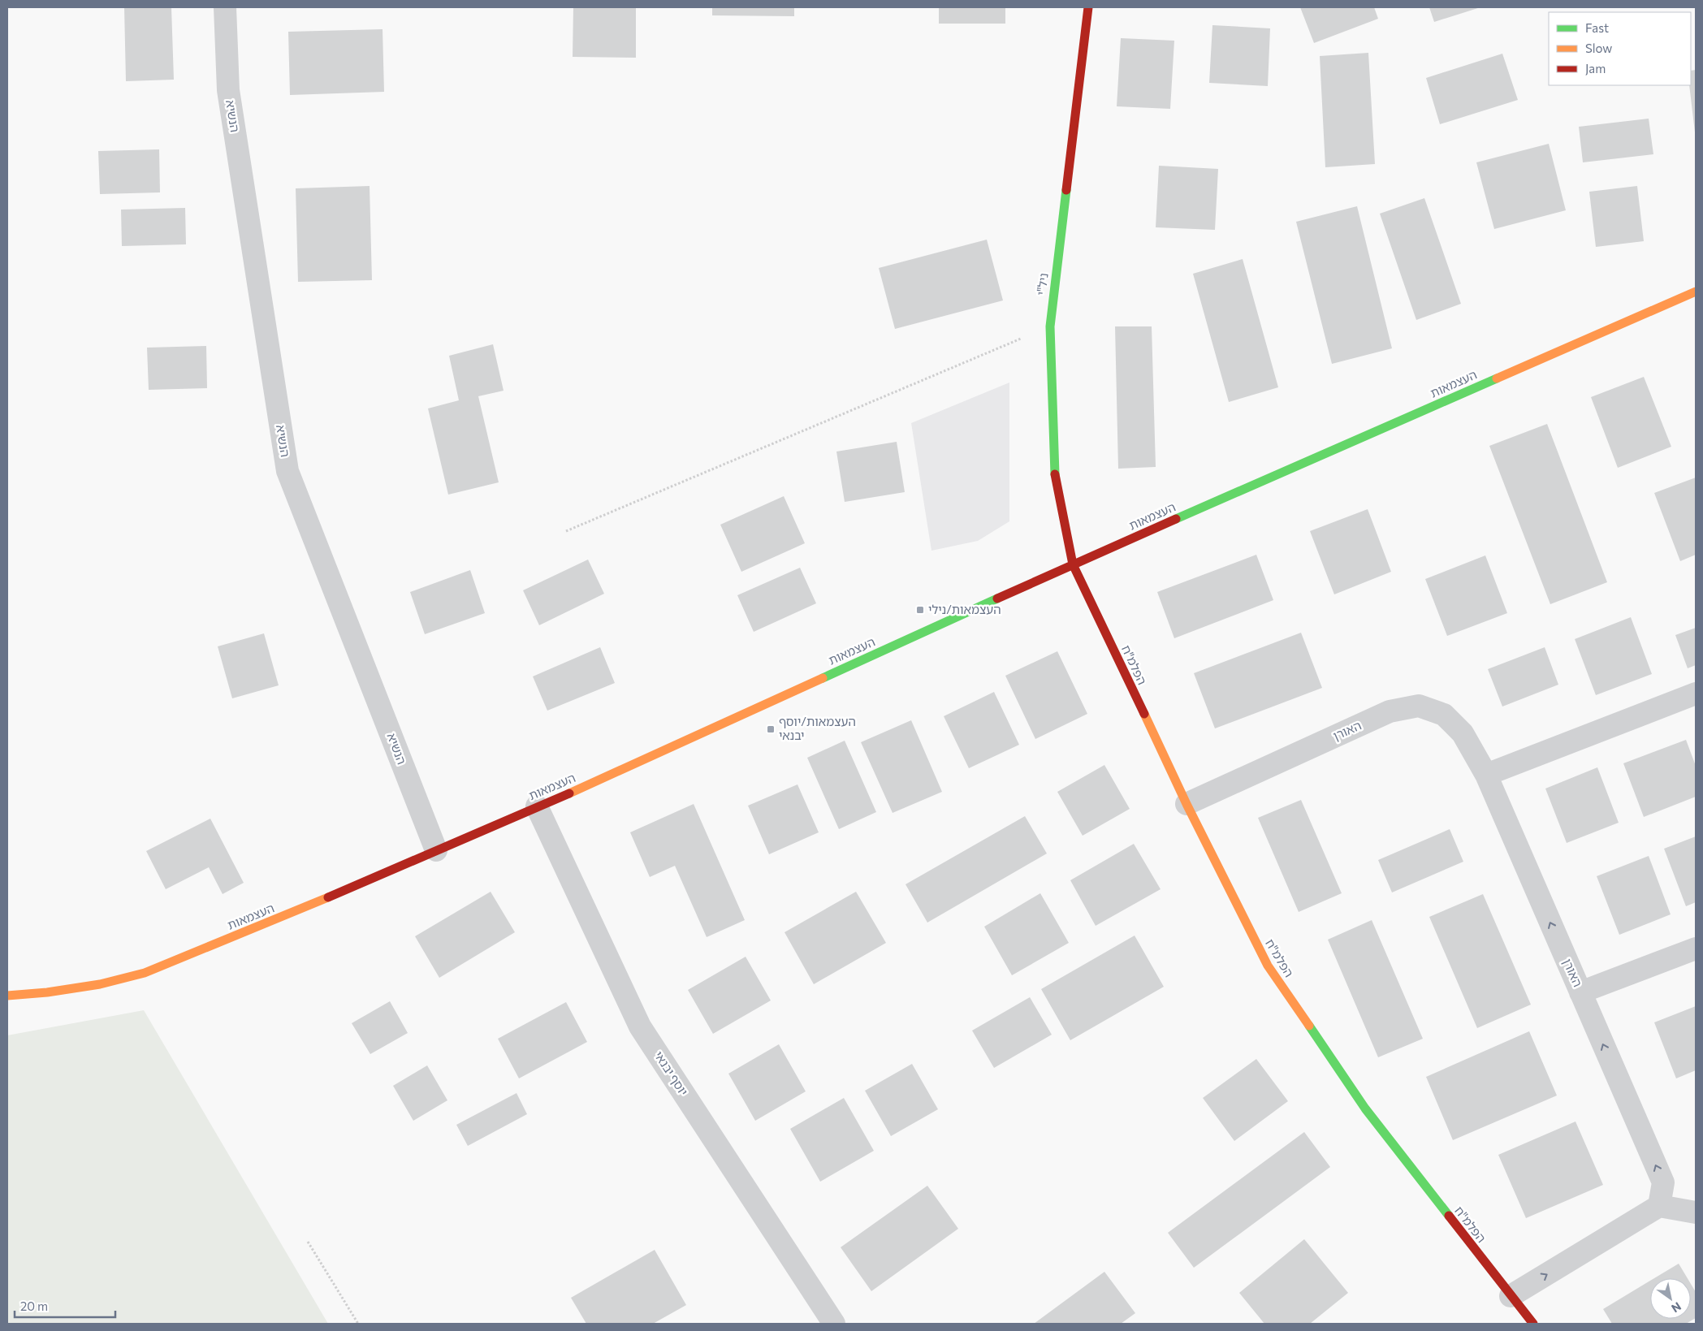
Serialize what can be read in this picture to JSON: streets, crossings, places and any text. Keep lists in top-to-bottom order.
{
  "streets": {
    "street": [
      "הנשיא",
      "ניל\"י",
      "העצמאות",
      "הפלמ\"ח",
      "האורן",
      "יוסף יבנאי"
    ]
  },
  "crossings": [
    ["הנשיא", "העצמאות"],
    ["ניל\"י", "העצמאות"],
    ["ניל\"י", "הפלמ\"ח"],
    ["העצמאות", "הפלמ\"ח"],
    ["העצמאות", "יוסף יבנאי"],
    ["הפלמ\"ח", "האורן"]
  ],
  "one_way": ["האורן"],
  "places": {
    "transit": ["העצמאות/נילי", "העצמאות/יוסף יבנאי"]
  },
  "legend": ["Fast", "Slow", "Jam"],
  "scale_bar": "20 m",
  "north": "bottom right"
}
